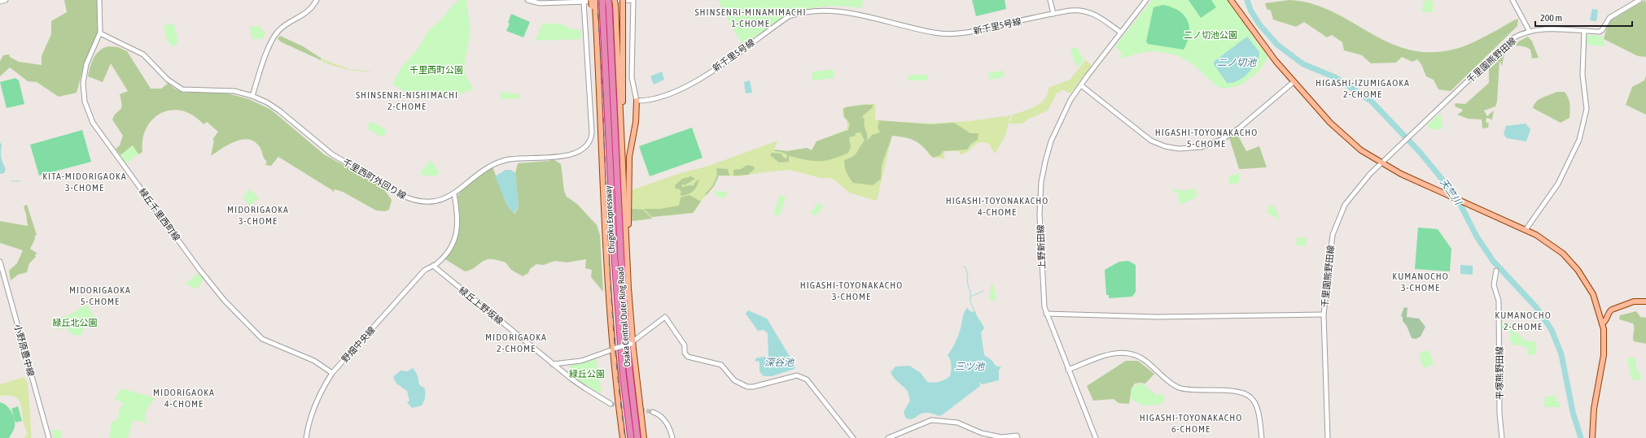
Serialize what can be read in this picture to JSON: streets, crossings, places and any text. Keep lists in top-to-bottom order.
{
  "streets": {
    "highway": ["Chugoku Expressway"],
    "main road": ["Osaka Central Outer Ring Road"],
    "street": [
      "新千里5号線",
      "千里園熊野田線",
      "千里西町外回り線",
      "緑丘千里西町線",
      "上野新田線",
      "緑丘上野坂線",
      "野畑中央線",
      "小野原豊中線",
      "平塚熊野田線"
    ]
  },
  "crossings": [
    ["新千里5号線", "上野新田線"],
    ["千里西町外回り線", "緑丘千里西町線"],
    ["緑丘千里西町線", "野畑中央線"],
    ["緑丘上野坂線", "野畑中央線"]
  ],
  "districts": [
    "SHINSENRI-MINAMIMACHI 1-CHOME",
    "HIGASHI-IZUMIGAOKA 2-CHOME",
    "SHINSENRI-NISHIMACHI 2-CHOME",
    "HIGASHI-TOYONAKACHO 5-CHOME",
    "KITA-MIDORIGAOKA 3-CHOME",
    "HIGASHI-TOYONAKACHO 4-CHOME",
    "MIDORIGAOKA 3-CHOME",
    "KUMANOCHO 3-CHOME",
    "HIGASHI-TOYONAKACHO 3-CHOME",
    "MIDORIGAOKA 5-CHOME",
    "KUMANOCHO 2-CHOME",
    "MIDORIGAOKA 2-CHOME",
    "MIDORIGAOKA 4-CHOME",
    "HIGASHI-TOYONAKACHO 6-CHOME"
  ],
  "water": [
    "二ノ切池",
    "天竺川",
    "深谷池",
    "三ツ池"
  ],
  "parks": [
    "二ノ切池公園",
    "千里西町公園",
    "緑丘北公園",
    "緑丘公園"
  ],
  "scale_bar": "200 m"
}
